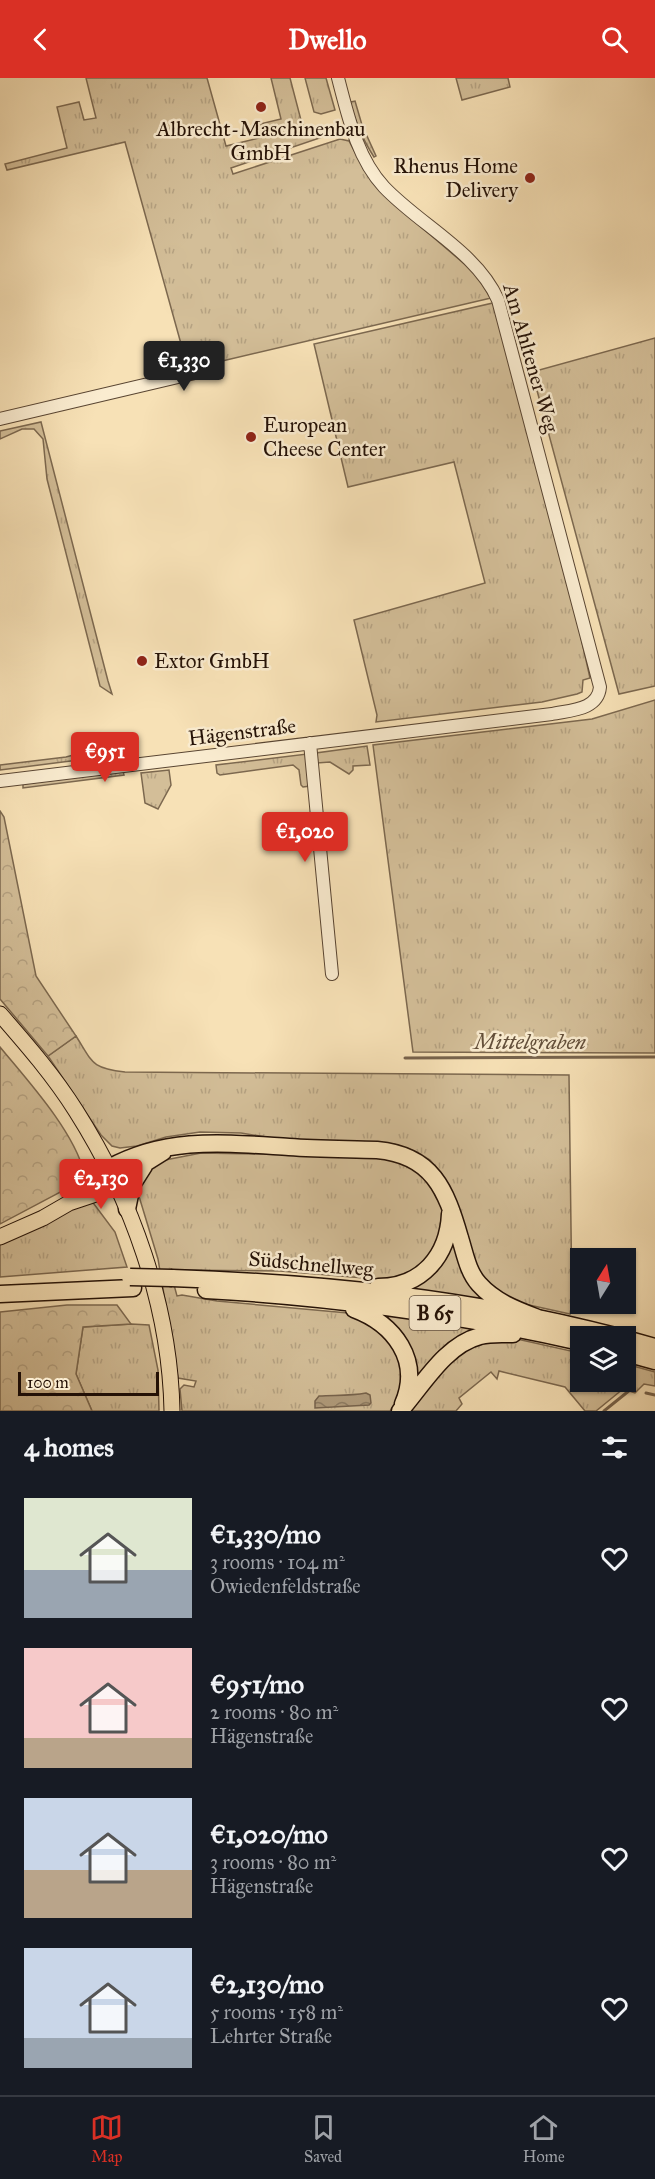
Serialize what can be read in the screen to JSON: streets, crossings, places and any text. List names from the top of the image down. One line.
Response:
{"streets":{"highway":["Südschnellweg","B 65"],"street":["Am Ahltener Weg","Hägenstraße"]},"crossings":[["Am Ahltener Weg","Hägenstraße"]],"water":["Mittelgraben"],"places":["Albrecht-Maschinenbau GmbH","Rhenus Home Delivery","European Cheese Center","Extor GmbH"],"scale_bar":"100 m","north":"top","page":{"header":"Dwello","price":["€1,330","€951","€1,020","€2,130"],"scale":"100 m","heading":"4 homes","list":[{"name":"€1,330/mo","note":"3 rooms · 104 m² · Owiedenfeldstraße"},{"name":"€951/mo","note":"2 rooms · 80 m² · Hägenstraße"},{"name":"€1,020/mo","note":"3 rooms · 80 m² · Hägenstraße"},{"name":"€2,130/mo","note":"5 rooms · 158 m² · Lehrter Straße"}],"tabs":["Map","Saved","Home"]}}
